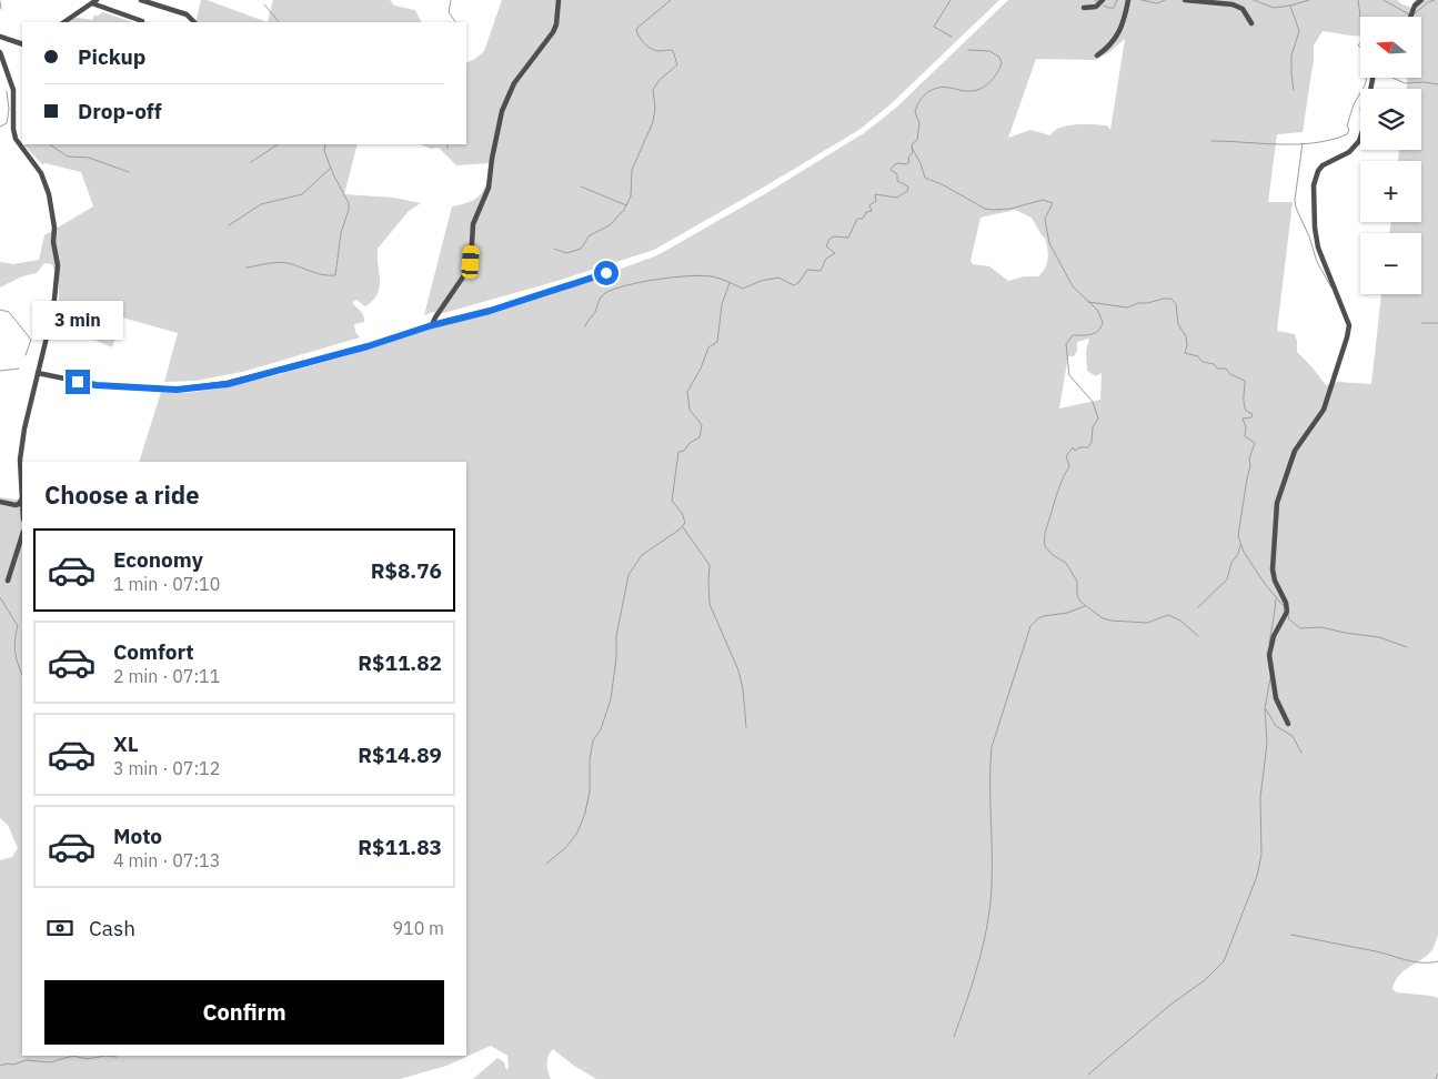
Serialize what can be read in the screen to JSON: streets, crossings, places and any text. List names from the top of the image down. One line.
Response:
{"north":"left","page":{"map_buttons":["+","−"],"banner":["Pickup","Drop-off"],"bubble":"3 min","heading":"Choose a ride","list":[{"name":"Economy","note":"1 min · 07:10","value":"R$8.76"},{"name":"Comfort","note":"2 min · 07:11","value":"R$11.82"},{"name":"XL","note":"3 min · 07:12","value":"R$14.89"},{"name":"Moto","note":"4 min · 07:13","value":"R$11.83"}],"pay":["Cash","910 m"],"buttons":"Confirm"}}
